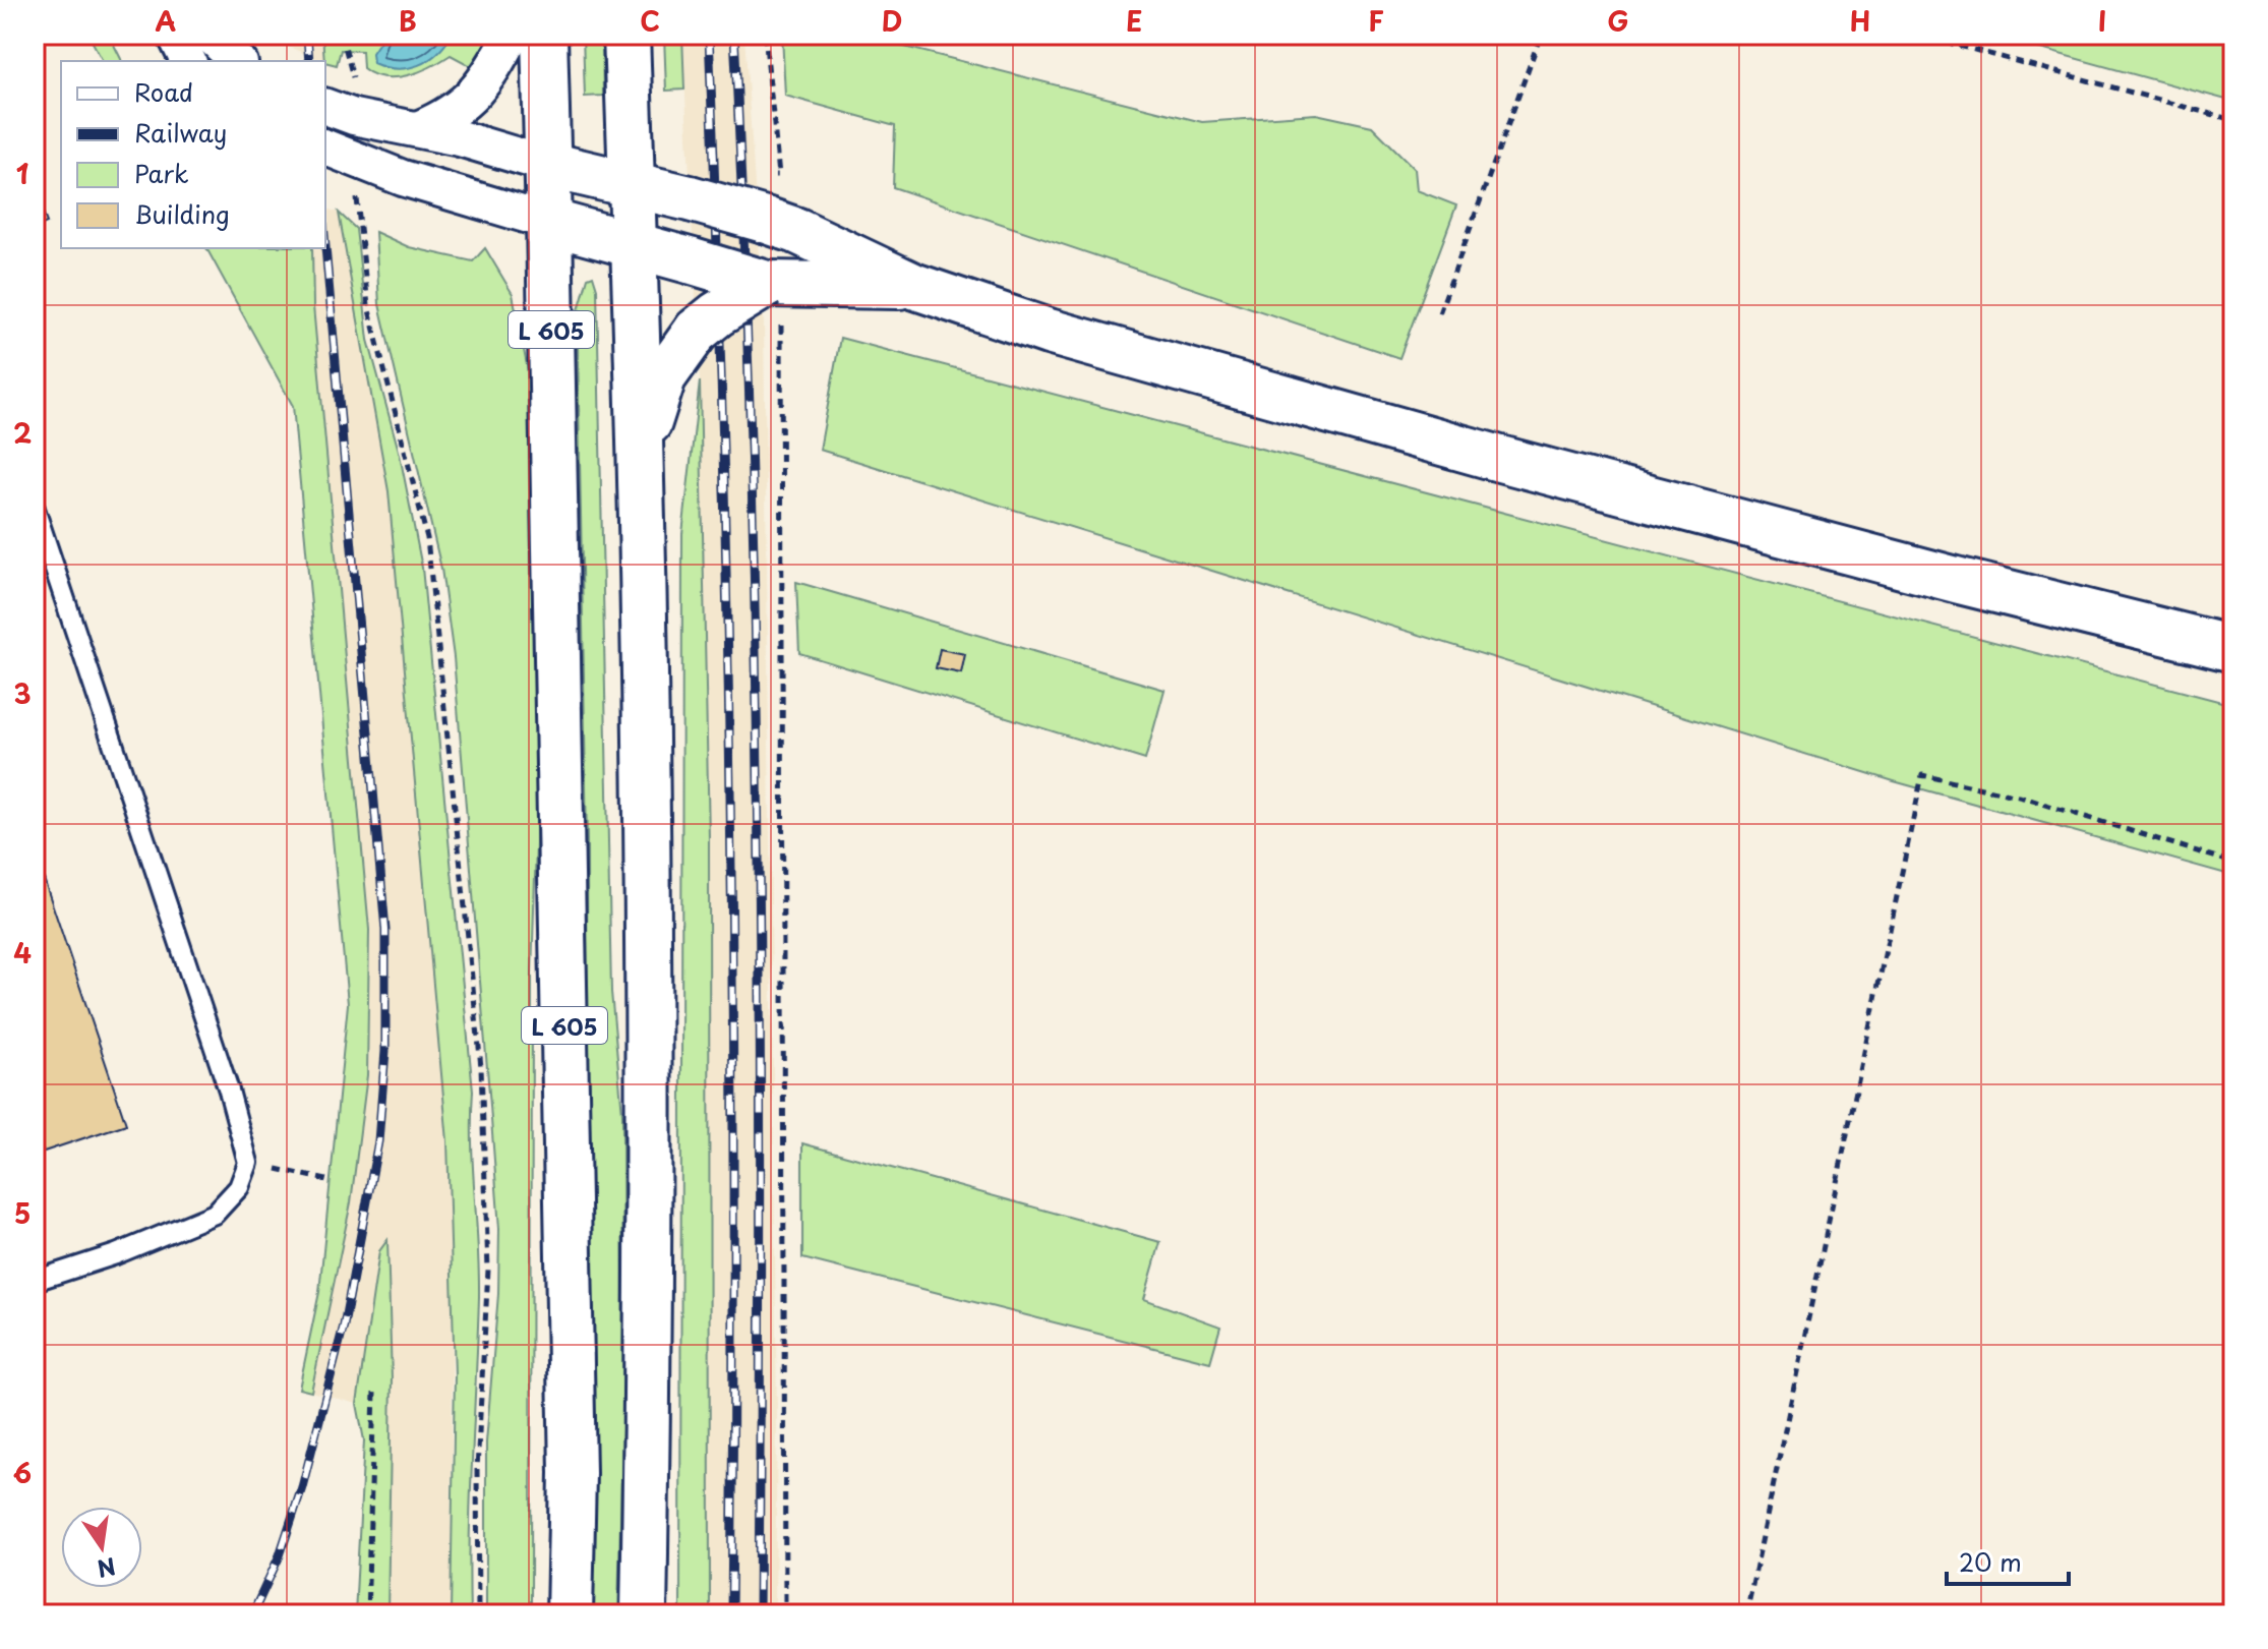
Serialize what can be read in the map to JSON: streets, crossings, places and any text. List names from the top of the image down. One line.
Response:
{"streets":{"main road":["L 605"]},"legend":["Road","Railway","Park","Building"],"scale_bar":"20 m","north":"bottom","grid":{"columns":["A","B","C","D","E","F","G","H","I"],"rows":["1","2","3","4","5","6"]}}
